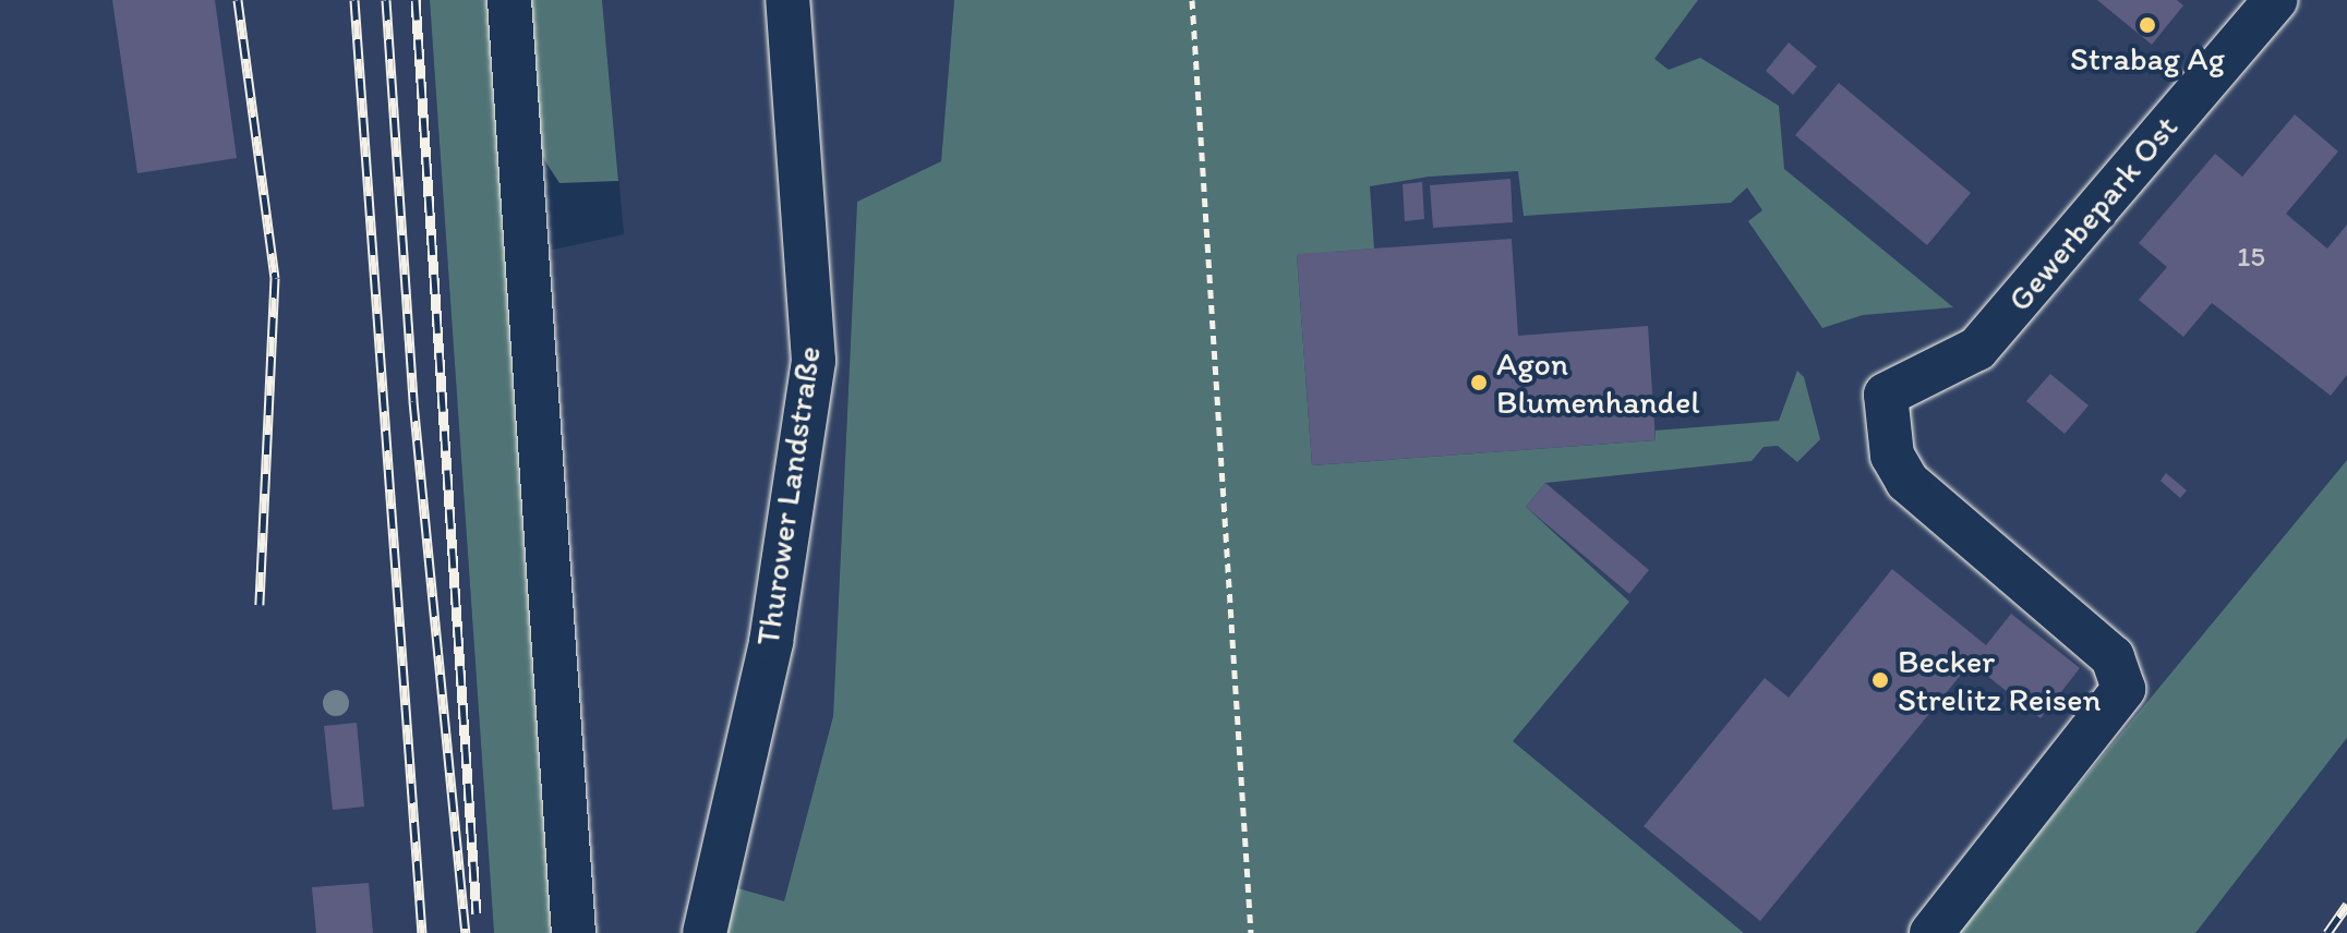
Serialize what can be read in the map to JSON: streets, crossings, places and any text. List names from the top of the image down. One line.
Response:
{"streets":{"street":["Gewerbepark Ost","Thurower Landstraße"]},"places":["Strabag Ag","Agon Blumenhandel","Becker Strelitz Reisen"],"house_numbers":["15"]}
